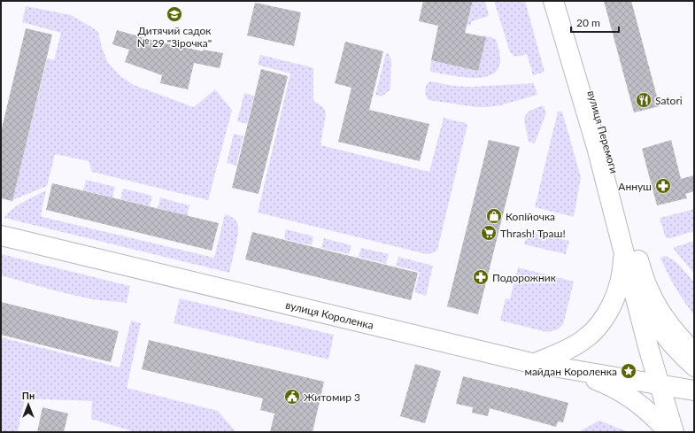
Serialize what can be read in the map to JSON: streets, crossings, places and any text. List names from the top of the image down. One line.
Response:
{"streets":{"main road":["вулиця Перемоги","вулиця Короленка"]},"places":{"school or university":["Дитячий садок № 29 \"Зірочка\""],"restaurant":["Satori"],"pharmacy":["Аннуш","Подорожник"],"shop":["Копійочка"],"supermarket":["Thrash! Траш!"],"place":["майдан Короленка"],"public building":["Житомир 3"]},"scale_bar":"20 m","north":"top"}
